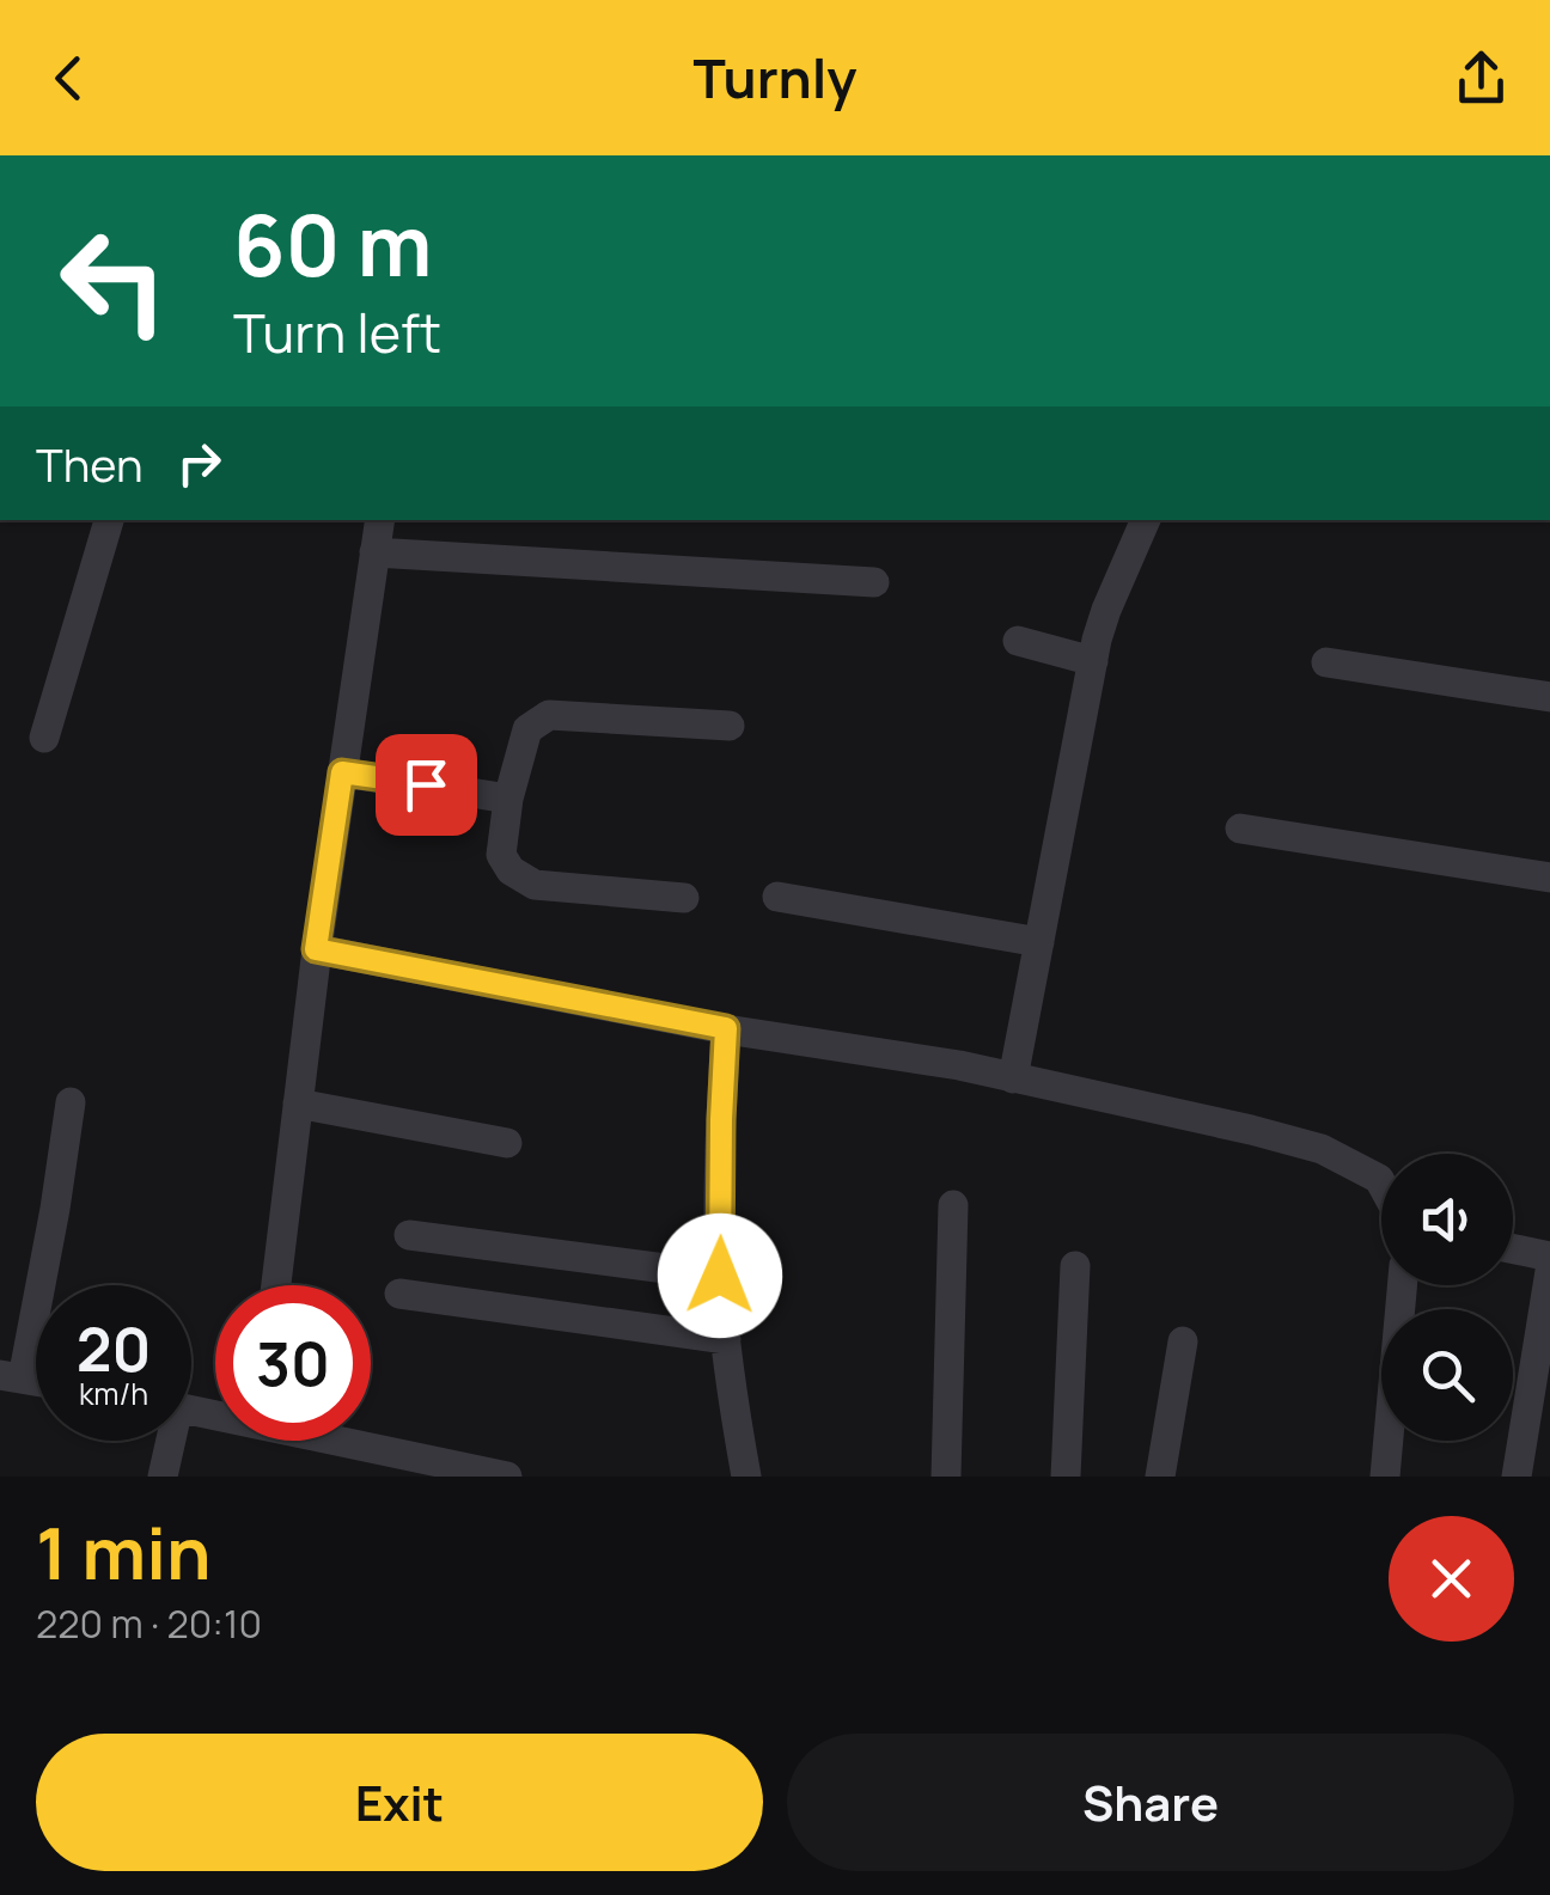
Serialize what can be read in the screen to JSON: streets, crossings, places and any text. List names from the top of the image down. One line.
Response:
{"page":{"header":"Turnly","turn":["60 m","Turn left"],"then":"Then","speed":"20 km/h","limit":"30","heading":["1 min","220 m · 20:10"],"buttons":["Exit","Share"]}}
